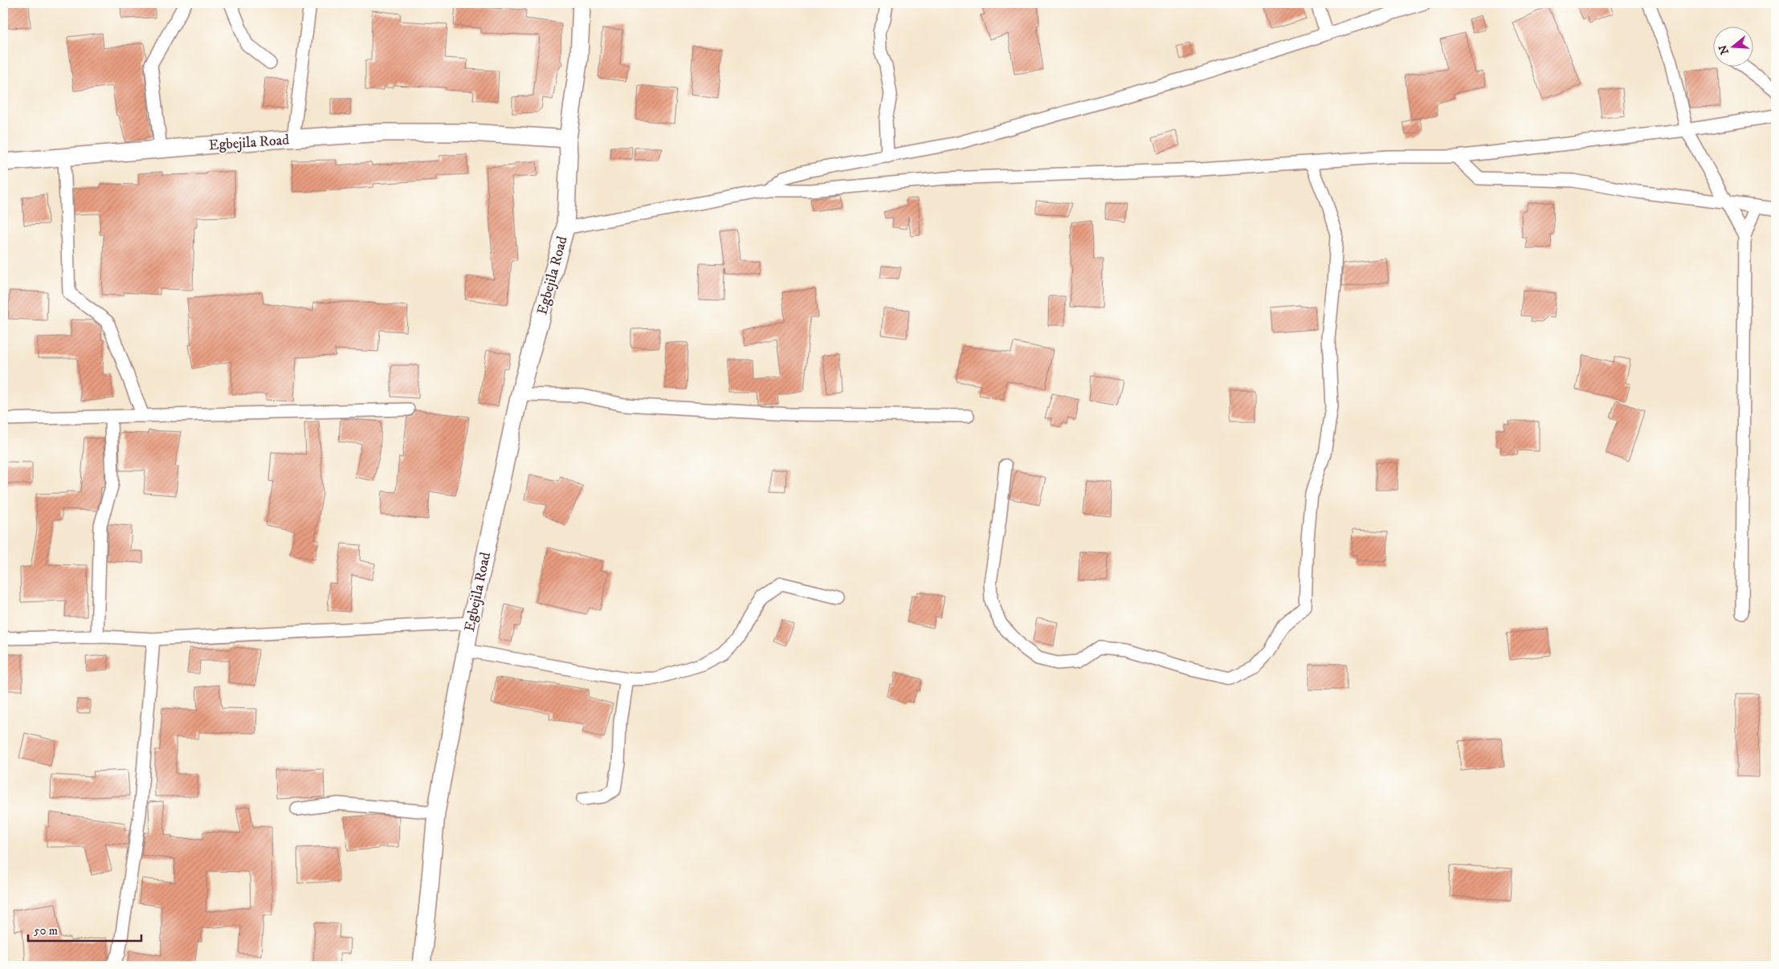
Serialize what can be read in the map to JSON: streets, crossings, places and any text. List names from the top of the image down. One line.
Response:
{"streets":{"street":["Egbejila Road"]},"scale_bar":"50 m","north":"left"}
